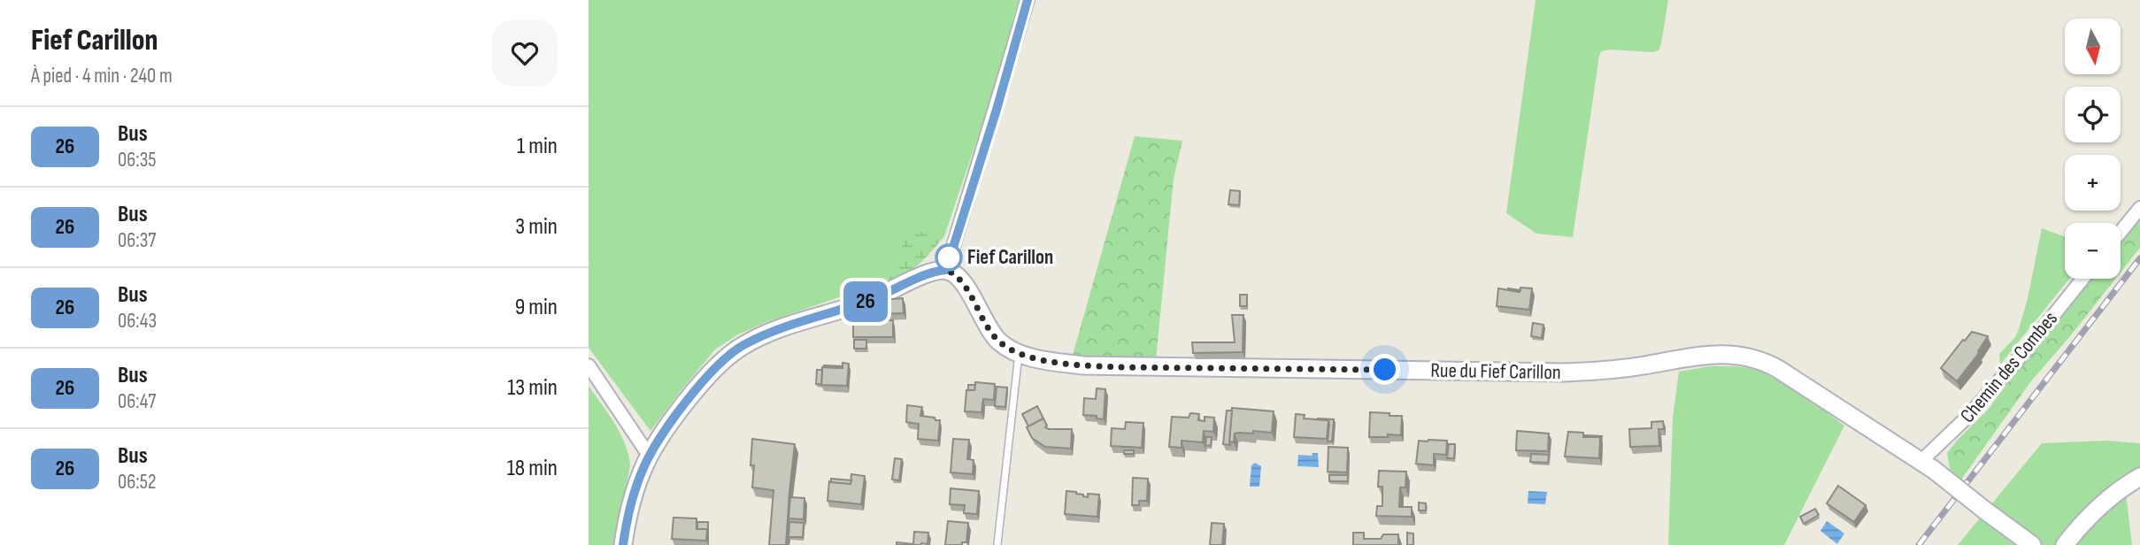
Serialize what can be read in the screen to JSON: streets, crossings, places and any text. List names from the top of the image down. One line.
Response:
{"streets":{"street":["Chemin des Combes","Rue du Fief Carillon"]},"crossings":[["Chemin des Combes","Rue du Fief Carillon"]],"places":["Fief Carillon"],"lines":["bus line 26"],"north":"bottom","page":{"heading":["Fief Carillon","À pied · 4 min · 240 m"],"on_map":"26","map_buttons":["+","−"],"list":[{"mark":"26","name":"Bus","note":"06:35","value":"1 min"},{"mark":"26","name":"Bus","note":"06:37","value":"3 min"},{"mark":"26","name":"Bus","note":"06:43","value":"9 min"},{"mark":"26","name":"Bus","note":"06:47","value":"13 min"},{"mark":"26","name":"Bus","note":"06:52","value":"18 min"}]}}
